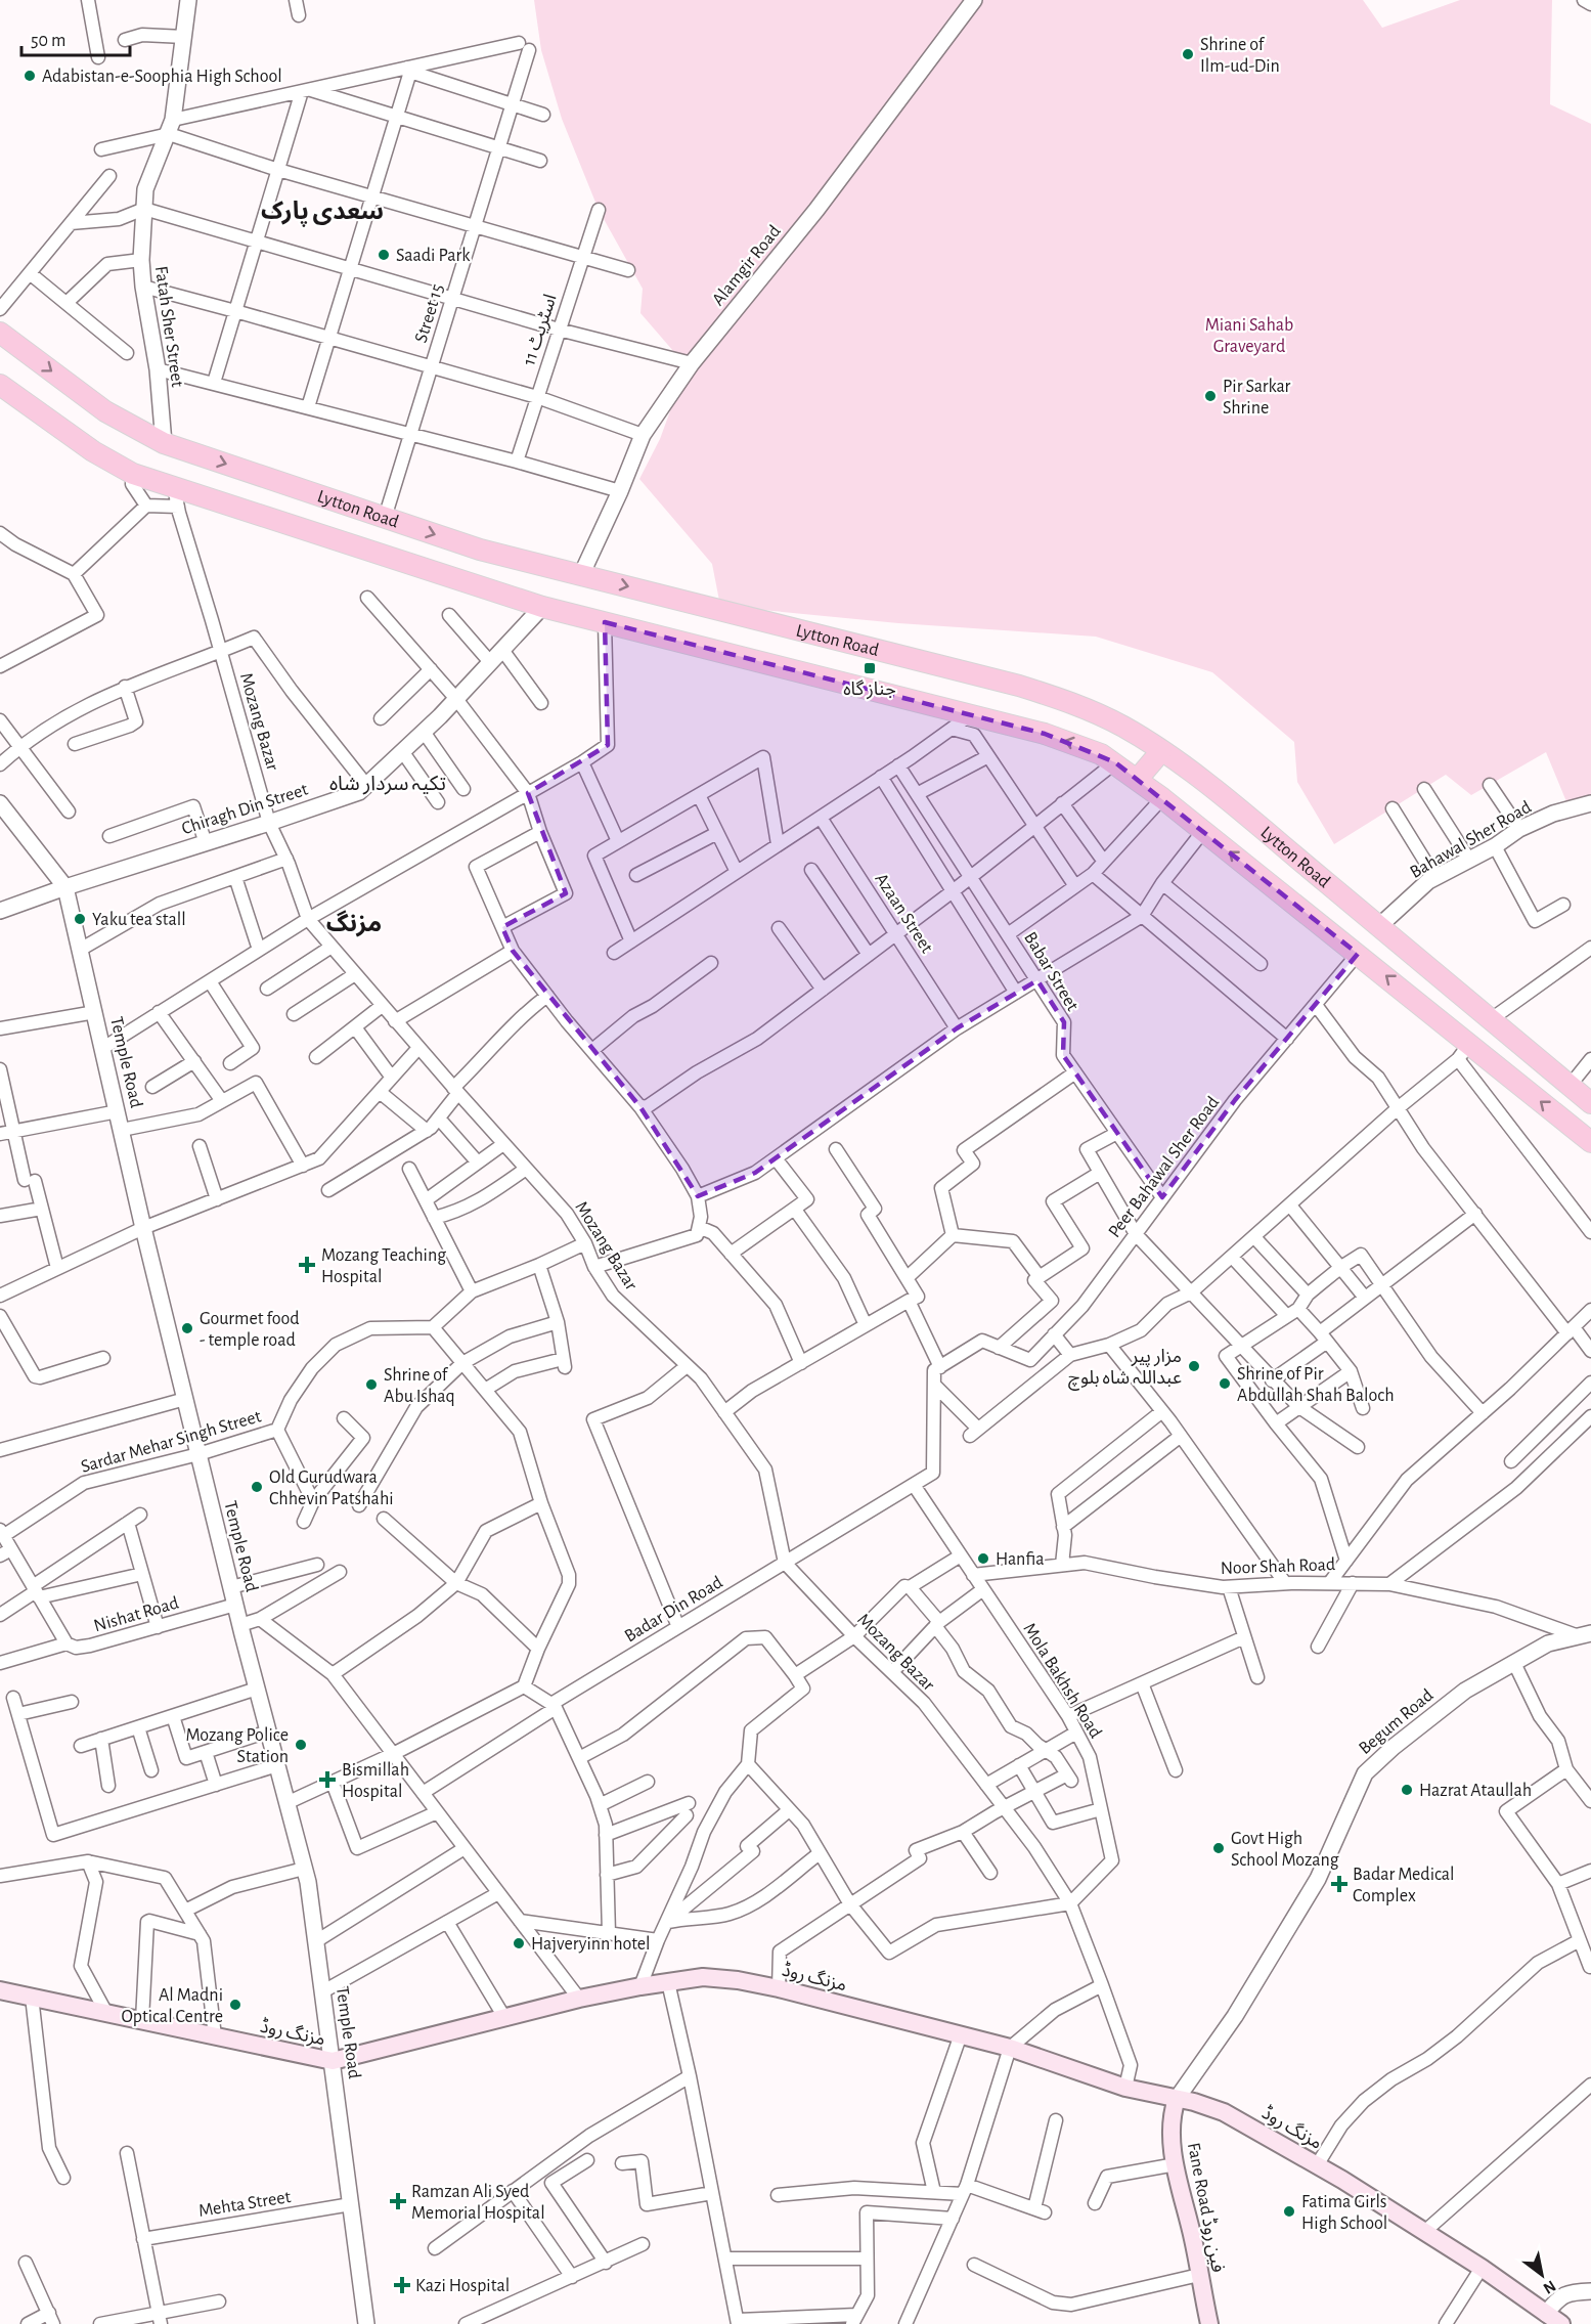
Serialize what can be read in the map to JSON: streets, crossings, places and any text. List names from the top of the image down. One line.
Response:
{"streets":{"main road":["Lytton Road","مزنگ روڈ","Fane Road فین روڈ"],"street":["Alamgir Road","Street 15","Fatah Sher Street","اسٹریٹ 11","Mozang Bazar","Chiragh Din Street","Bahawal Sher Road","Azaan Street","Babar Street","Temple Road","Peer Bahawal Sher Road","Sardar Mehar Singh Street","Noor Shah Road","Badar Din Road","Nishat Road","Mola Bakhsh Road","Begum Road","Mehta Street"]},"crossings":[["Alamgir Road","Lytton Road"],["Street 15","Lytton Road"],["Fatah Sher Street","Lytton Road"],["Lytton Road","Mozang Bazar"],["Lytton Road","Chiragh Din Street"],["Lytton Road","Bahawal Sher Road"],["Lytton Road","Peer Bahawal Sher Road"],["Mozang Bazar","Chiragh Din Street"],["Mozang Bazar","Badar Din Road"],["Mozang Bazar","Mola Bakhsh Road"],["Mozang Bazar","مزنگ روڈ"],["Chiragh Din Street","Temple Road"],["Babar Street","Peer Bahawal Sher Road"],["Temple Road","Sardar Mehar Singh Street"],["Temple Road","Nishat Road"],["Temple Road","مزنگ روڈ"],["Temple Road","Mehta Street"],["Peer Bahawal Sher Road","Badar Din Road"],["Noor Shah Road","Mola Bakhsh Road"],["Noor Shah Road","Begum Road"],["Badar Din Road","Mola Bakhsh Road"],["Begum Road","مزنگ روڈ"],["Begum Road","Fane Road فین روڈ"],["مزنگ روڈ","Fane Road فین روڈ"]],"districts":["سعدی پارک","تکیہ سردار شاہ","مزنگ"],"parks":["Miani Sahab Graveyard"],"places":{"other":["Shrine of Ilm-ud-Din","Adabistan-e-Soophia High School","Saadi Park","Pir Sarkar Shrine","Yaku tea stall","Gourmet food - temple road","مزار پیر عبداللہ شاہ بلوچ","Shrine of Pir Abdullah Shah Baloch","Shrine of Abu Ishaq","Old Gurudwara Chhevin Patshahi","Hanfia","Mozang Police Station","Hazrat Ataullah","Govt High School Mozang","Hajveryinn hotel","Al Madni Optical Centre","Fatima Girls High School"],"transit":["جناز گاہ"],"health":["Mozang Teaching Hospital","Bismillah Hospital","Badar Medical Complex","Ramzan Ali Syed Memorial Hospital","Kazi Hospital"]},"scale_bar":"50 m","north":"bottom right"}
